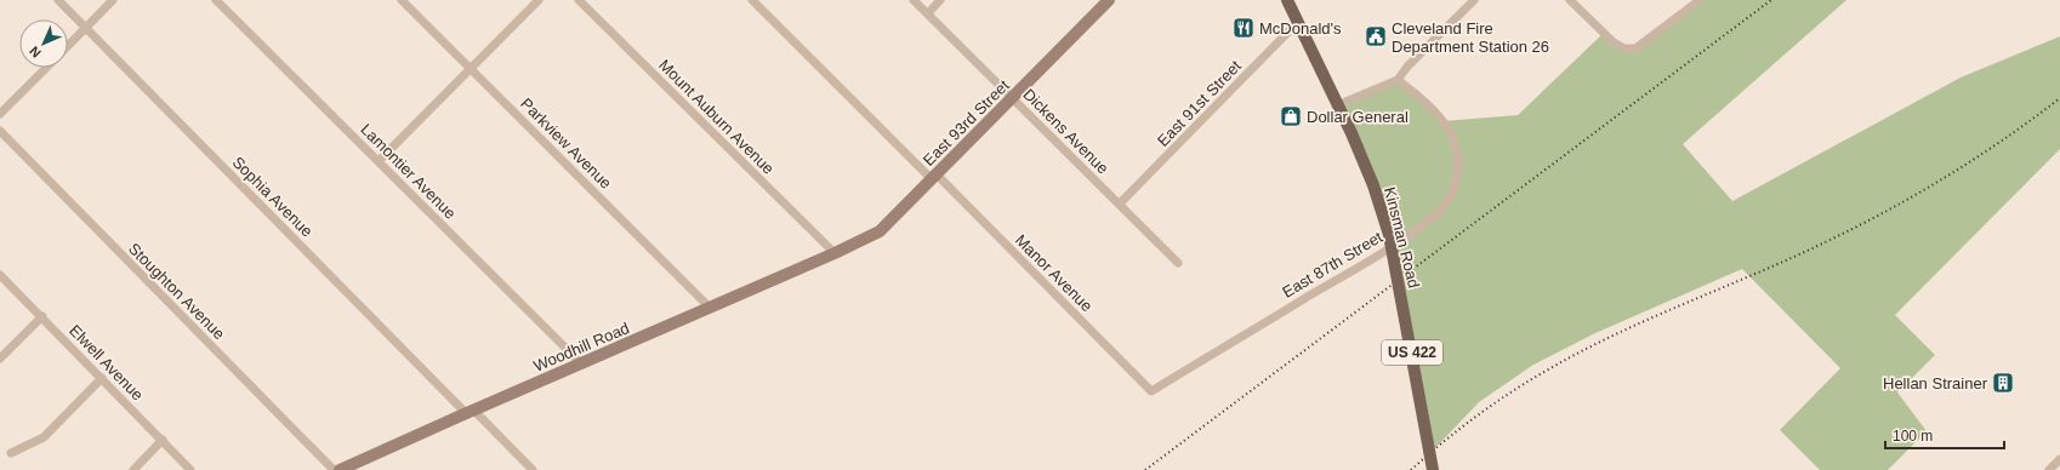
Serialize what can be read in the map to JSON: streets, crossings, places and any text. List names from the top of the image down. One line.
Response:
{"streets":{"main road":["East 93rd Street","Kinsman Road","Woodhill Road","US 422"],"street":["East 91st Street","Mount Auburn Avenue","Dickens Avenue","Parkview Avenue","Lamontier Avenue","Sophia Avenue","East 87th Street","Manor Avenue","Stoughton Avenue","Elwell Avenue"]},"crossings":[["East 91st Street","Dickens Avenue"],["East 91st Street","Kinsman Road"],["Mount Auburn Avenue","East 93rd Street"],["Mount Auburn Avenue","Woodhill Road"],["East 93rd Street","Dickens Avenue"],["East 93rd Street","Manor Avenue"],["East 93rd Street","Woodhill Road"],["Parkview Avenue","Woodhill Road"],["Lamontier Avenue","Woodhill Road"],["Sophia Avenue","Woodhill Road"],["East 87th Street","Manor Avenue"]],"places":{"restaurant":["McDonald's"],"public building":["Cleveland Fire Department Station 26"],"shop":["Dollar General"],"building":["Hellan Strainer"]},"scale_bar":"100 m","north":"bottom left"}
